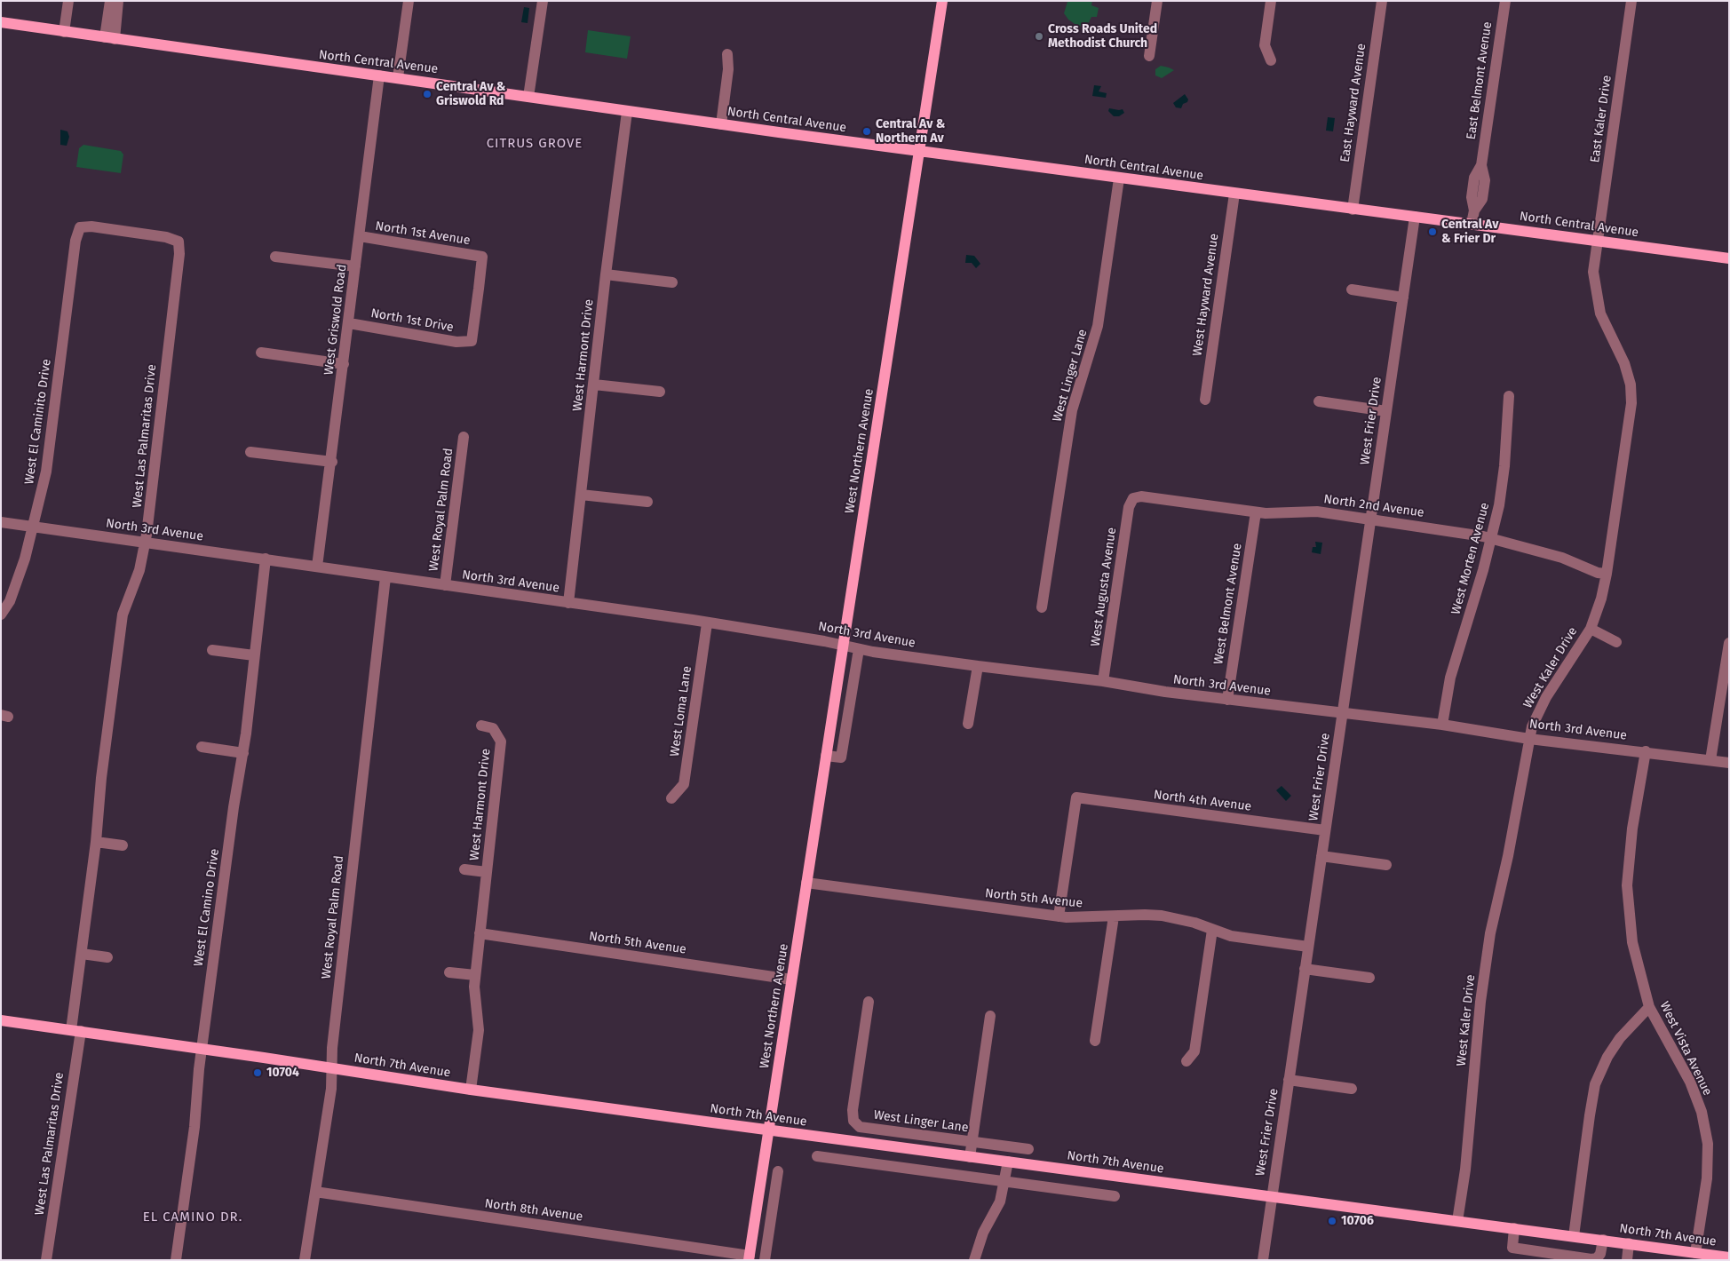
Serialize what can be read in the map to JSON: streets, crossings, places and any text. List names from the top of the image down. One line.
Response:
{"streets":{"main road":["North Central Avenue","West Northern Avenue","North 7th Avenue"],"street":["East Belmont Avenue","East Hayward Avenue","East Kaler Drive","North 1st Avenue","West Hayward Avenue","West Griswold Road","North 1st Drive","West Harmont Drive","West Linger Lane","West Frier Drive","West El Caminito Drive","West Las Palmaritas Drive","North 2nd Avenue","West Royal Palm Road","North 3rd Avenue","West Morten Avenue","West Augusta Avenue","West Belmont Avenue","West Kaler Drive","West Loma Lane","North 4th Avenue","North 5th Avenue","West El Camino Drive","West Vista Avenue","North 8th Avenue"]},"crossings":[["North Central Avenue","East Belmont Avenue"],["North Central Avenue","East Hayward Avenue"],["North Central Avenue","East Kaler Drive"],["North Central Avenue","West Hayward Avenue"],["North Central Avenue","West Griswold Road"],["North Central Avenue","West Harmont Drive"],["North Central Avenue","West Linger Lane"],["North Central Avenue","West Frier Drive"],["North Central Avenue","West Northern Avenue"],["North Central Avenue","West Kaler Drive"],["East Kaler Drive","West Kaler Drive"],["North 1st Avenue","West Griswold Road"],["North 1st Avenue","North 1st Drive"],["West Griswold Road","North 1st Drive"],["West Griswold Road","North 3rd Avenue"],["West Harmont Drive","North 3rd Avenue"],["West Harmont Drive","North 5th Avenue"],["West Harmont Drive","North 7th Avenue"],["West Frier Drive","North 2nd Avenue"],["West Frier Drive","North 3rd Avenue"],["West Frier Drive","North 4th Avenue"],["West Frier Drive","North 5th Avenue"],["West Frier Drive","North 7th Avenue"],["West El Caminito Drive","West Las Palmaritas Drive"],["West El Caminito Drive","North 3rd Avenue"],["West Las Palmaritas Drive","North 3rd Avenue"],["West Las Palmaritas Drive","North 7th Avenue"],["West Northern Avenue","North 3rd Avenue"],["West Northern Avenue","North 5th Avenue"],["West Northern Avenue","North 7th Avenue"],["West Northern Avenue","North 8th Avenue"],["North 2nd Avenue","West Morten Avenue"],["North 2nd Avenue","West Augusta Avenue"],["North 2nd Avenue","West Belmont Avenue"],["North 2nd Avenue","West Kaler Drive"],["West Royal Palm Road","North 3rd Avenue"],["West Royal Palm Road","North 7th Avenue"],["West Royal Palm Road","North 8th Avenue"],["North 3rd Avenue","West Morten Avenue"],["North 3rd Avenue","West Augusta Avenue"],["North 3rd Avenue","West Belmont Avenue"],["North 3rd Avenue","West Kaler Drive"],["North 3rd Avenue","West Loma Lane"],["North 3rd Avenue","West El Camino Drive"],["North 3rd Avenue","West Vista Avenue"],["West Kaler Drive","North 7th Avenue"],["North 4th Avenue","North 5th Avenue"],["West El Camino Drive","North 7th Avenue"],["West Vista Avenue","North 7th Avenue"]],"districts":["CITRUS GROVE","EL CAMINO DR."],"places":["Cross Roads United Methodist Church","Central Av & Griswold Rd","Central Av & Northern Av","Central Av & Frier Dr","10704","10706"]}
